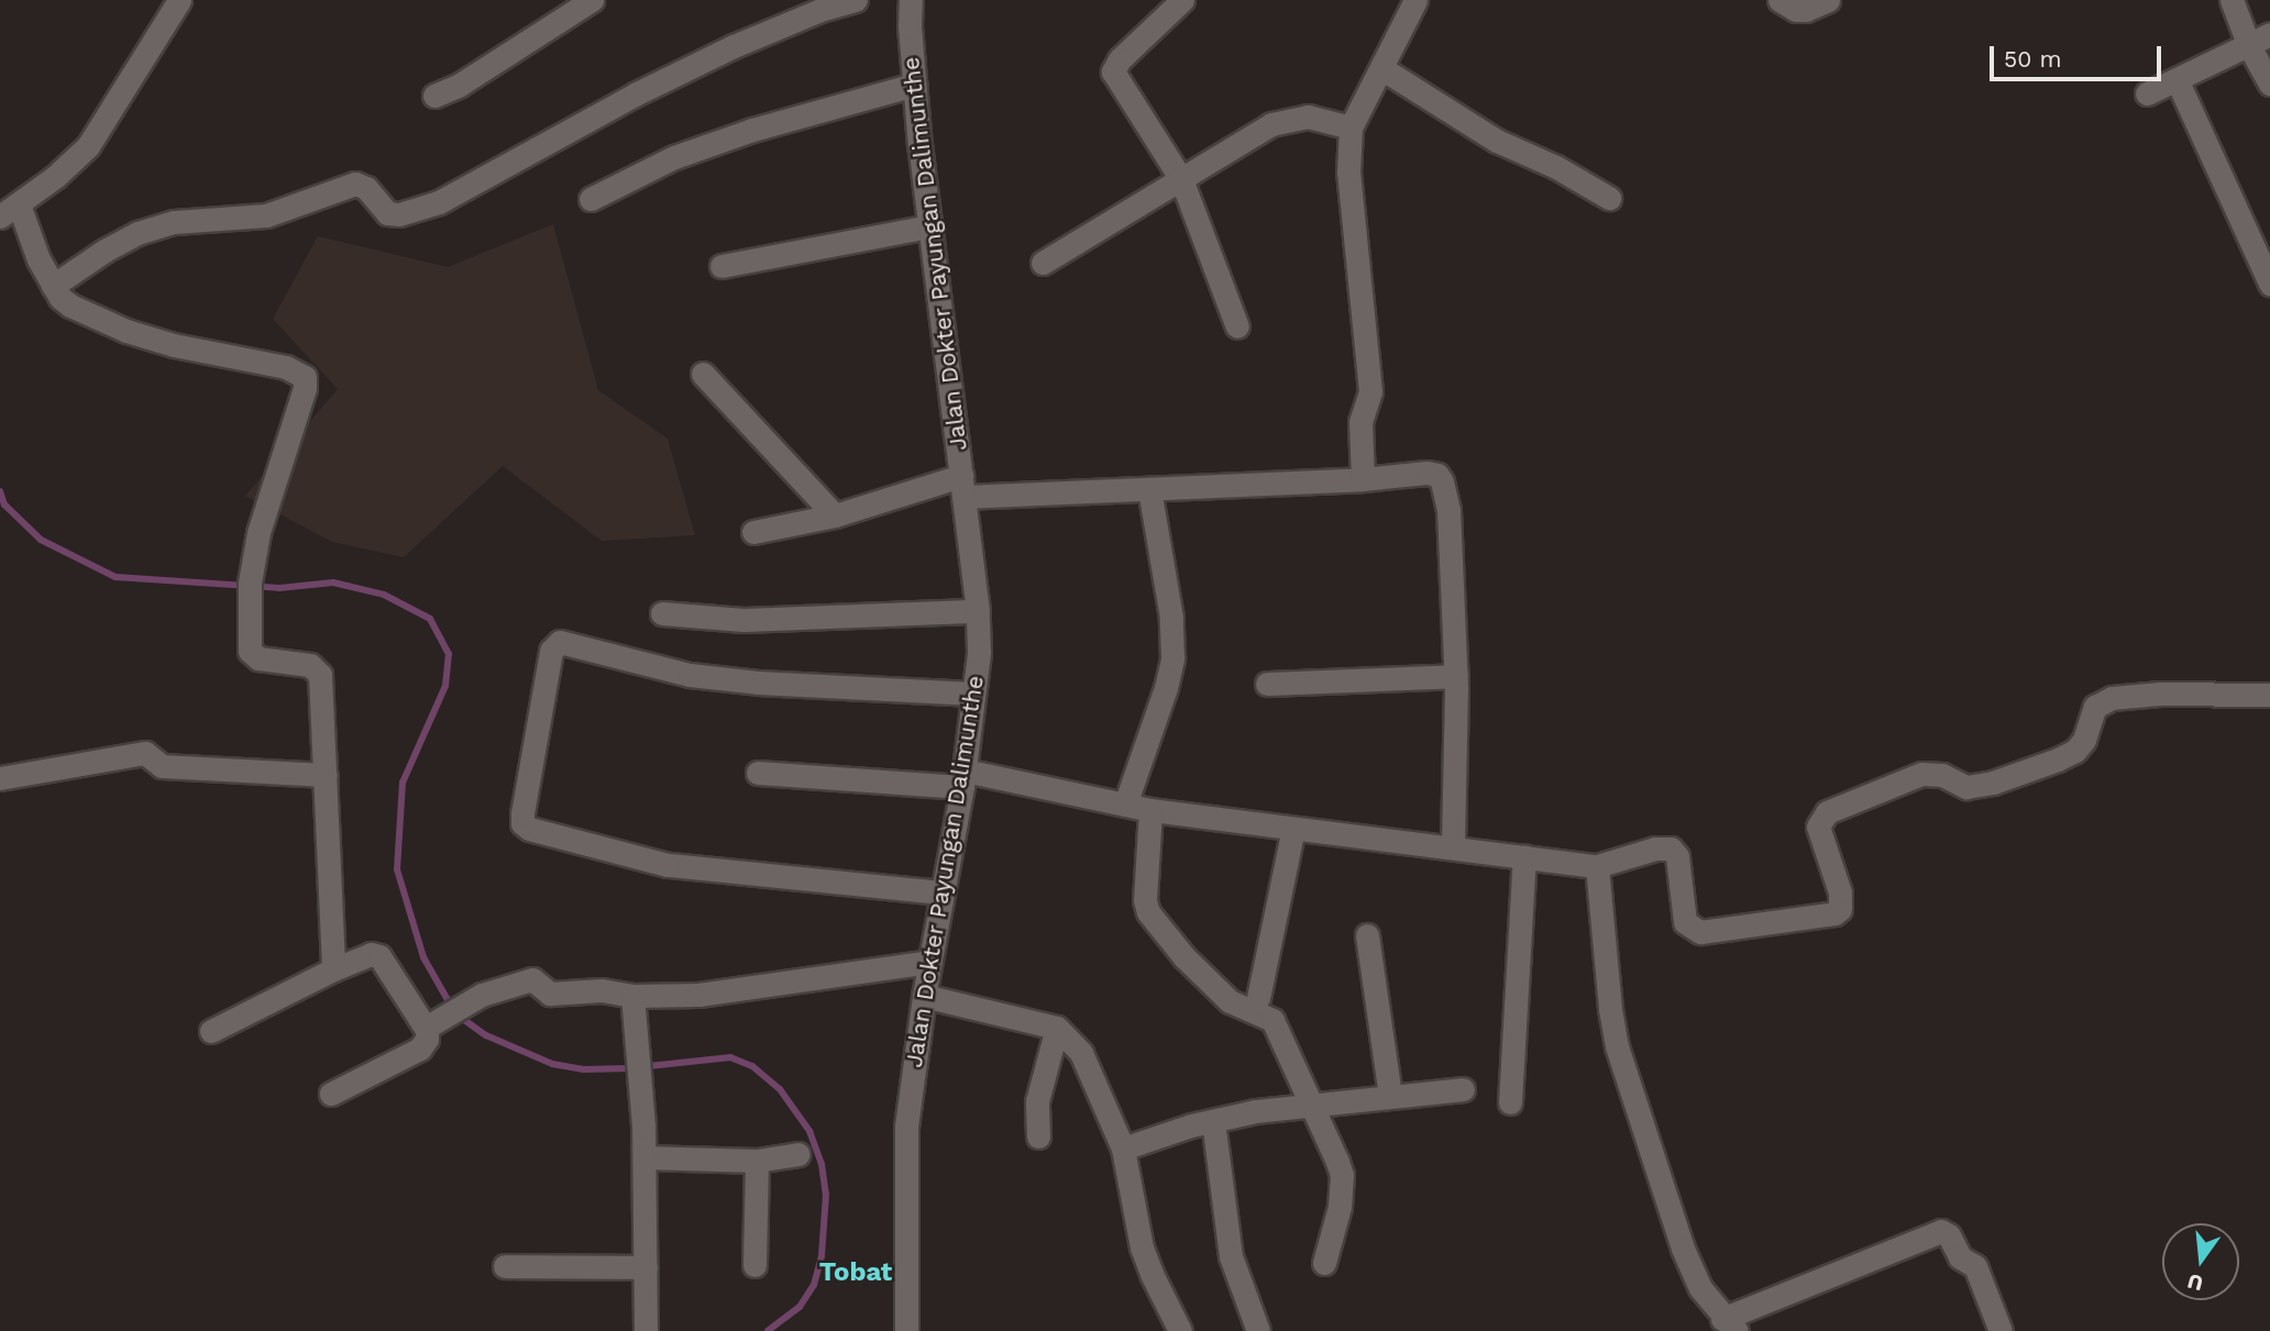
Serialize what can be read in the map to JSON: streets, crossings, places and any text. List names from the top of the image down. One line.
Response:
{"streets":{"street":["Jalan Dokter Payungan Dalimunthe"]},"districts":["Tobat"],"scale_bar":"50 m","north":"bottom"}
